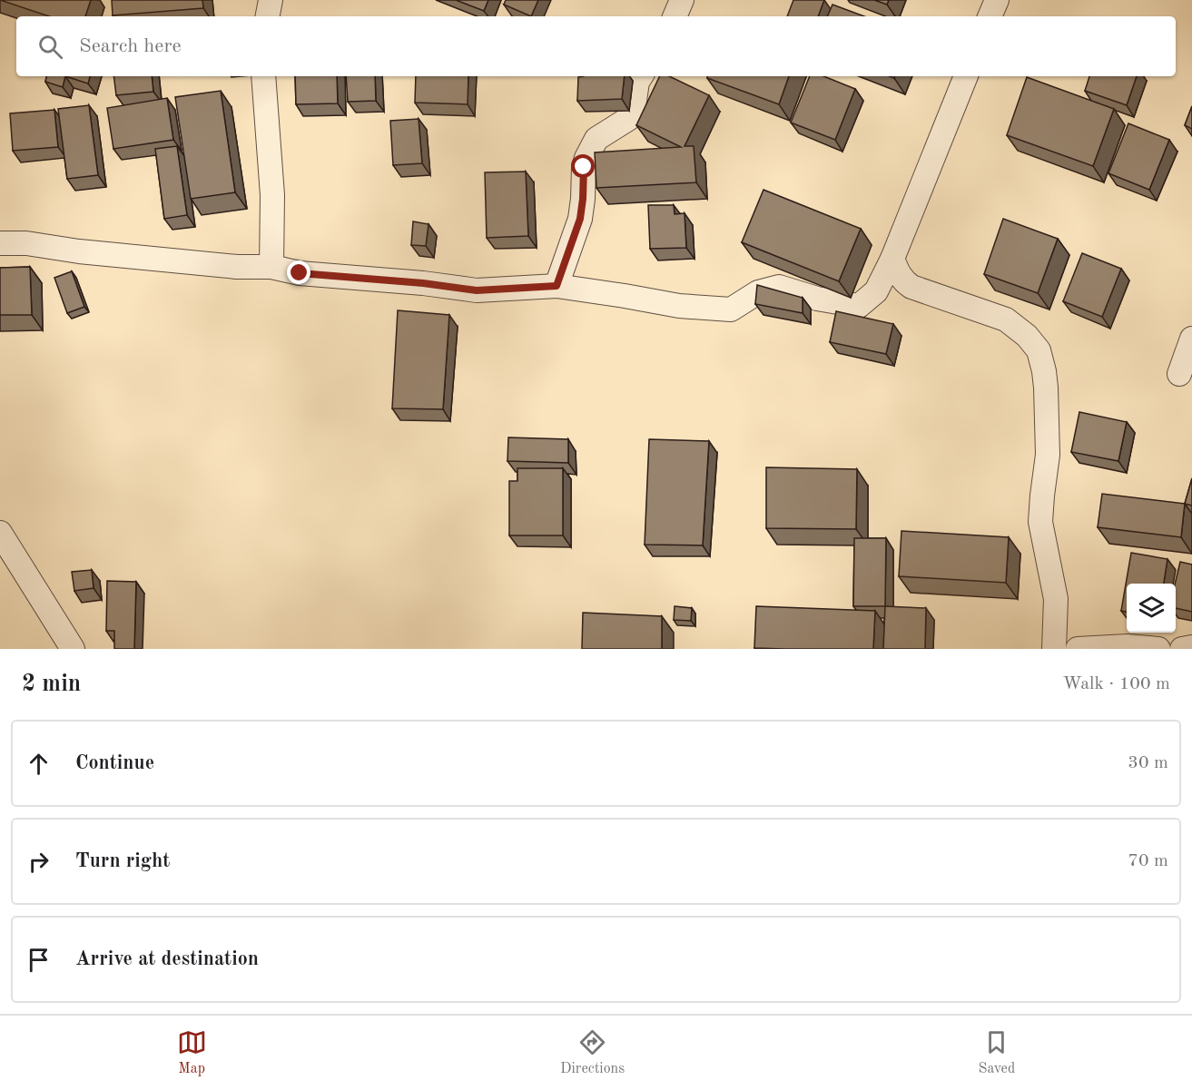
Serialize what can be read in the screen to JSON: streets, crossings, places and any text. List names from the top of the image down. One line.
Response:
{"page":{"search":"Search here","heading":["2 min","Walk · 100 m"],"list":[["Continue","30 m"],["Turn right","70 m"],"Arrive at destination"],"nav":["Map","Directions","Saved"]}}
